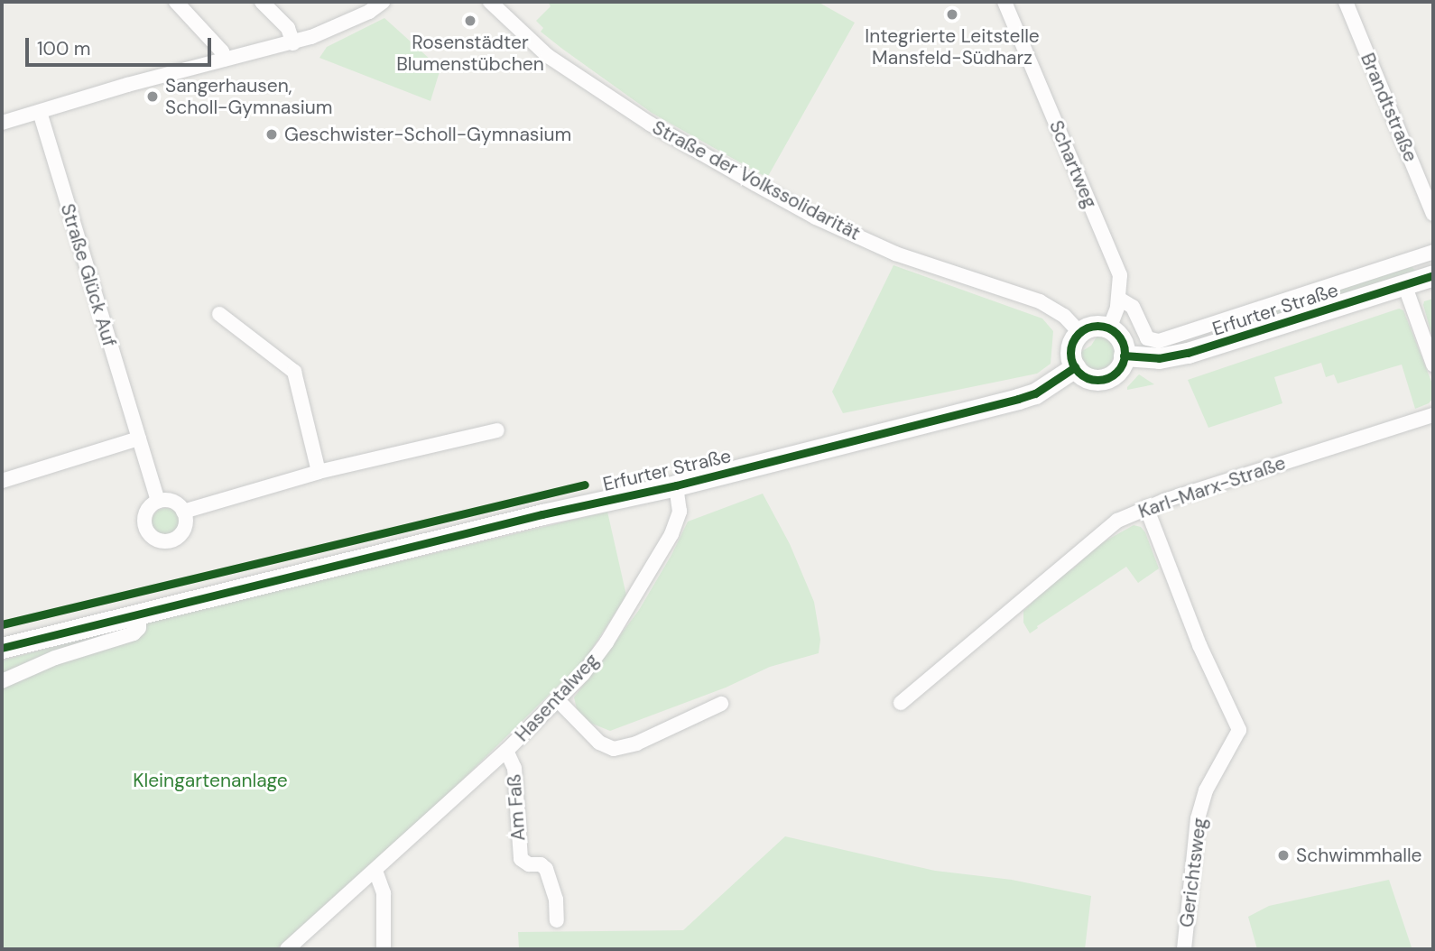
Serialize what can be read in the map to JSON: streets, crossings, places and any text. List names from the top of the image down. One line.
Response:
{"streets":{"main road":["Erfurter Straße"],"street":["Brandtstraße","Schartweg","Straße der Volkssolidarität","Straße Glück Auf","Karl-Marx-Straße","Hasentalweg","Am Faß","Gerichtsweg"]},"crossings":[["Schartweg","Straße der Volkssolidarität"],["Schartweg","Erfurter Straße"],["Straße der Volkssolidarität","Erfurter Straße"],["Erfurter Straße","Hasentalweg"],["Karl-Marx-Straße","Gerichtsweg"],["Hasentalweg","Am Faß"]],"parks":["Kleingartenanlage"],"places":["Integrierte Leitstelle Mansfeld-Südharz","Rosenstädter Blumenstübchen","Sangerhausen, Scholl-Gymnasium","Geschwister-Scholl-Gymnasium","Schwimmhalle"],"scale_bar":"100 m"}
